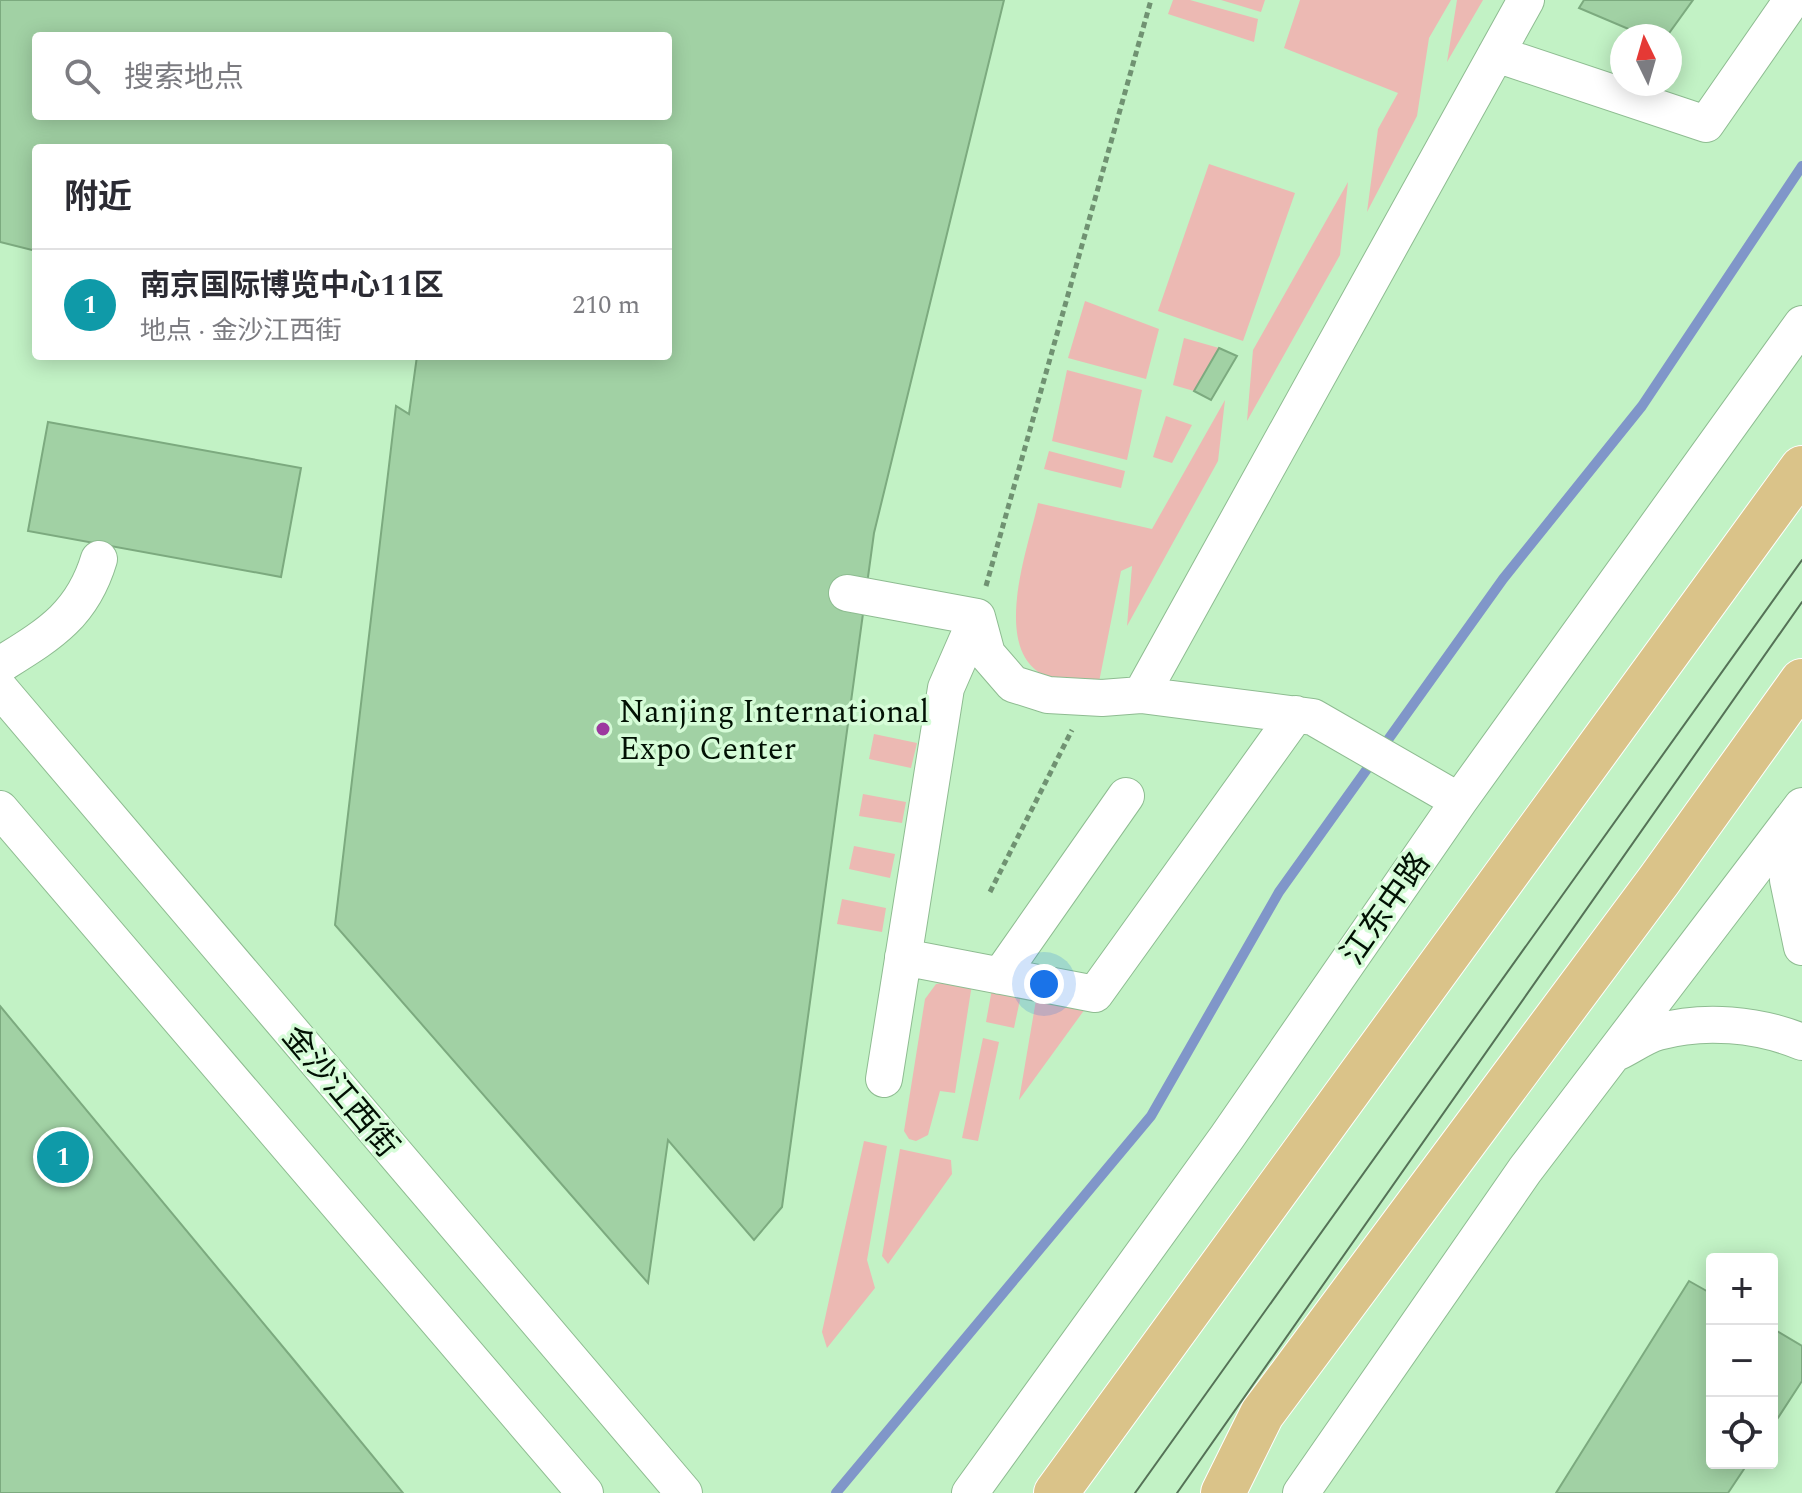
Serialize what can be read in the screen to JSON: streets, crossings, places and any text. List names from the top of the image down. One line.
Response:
{"streets":{"street":["江东中路","金沙江西街"]},"places":["Nanjing International Expo Center"],"north":"top","page":{"search":"搜索地点","heading":"附近","list":[{"mark":"1","name":"南京国际博览中心11区","note":"地点 · 金沙江西街","value":"210 m"}],"pins":"1","map_buttons":["+","−"]}}
